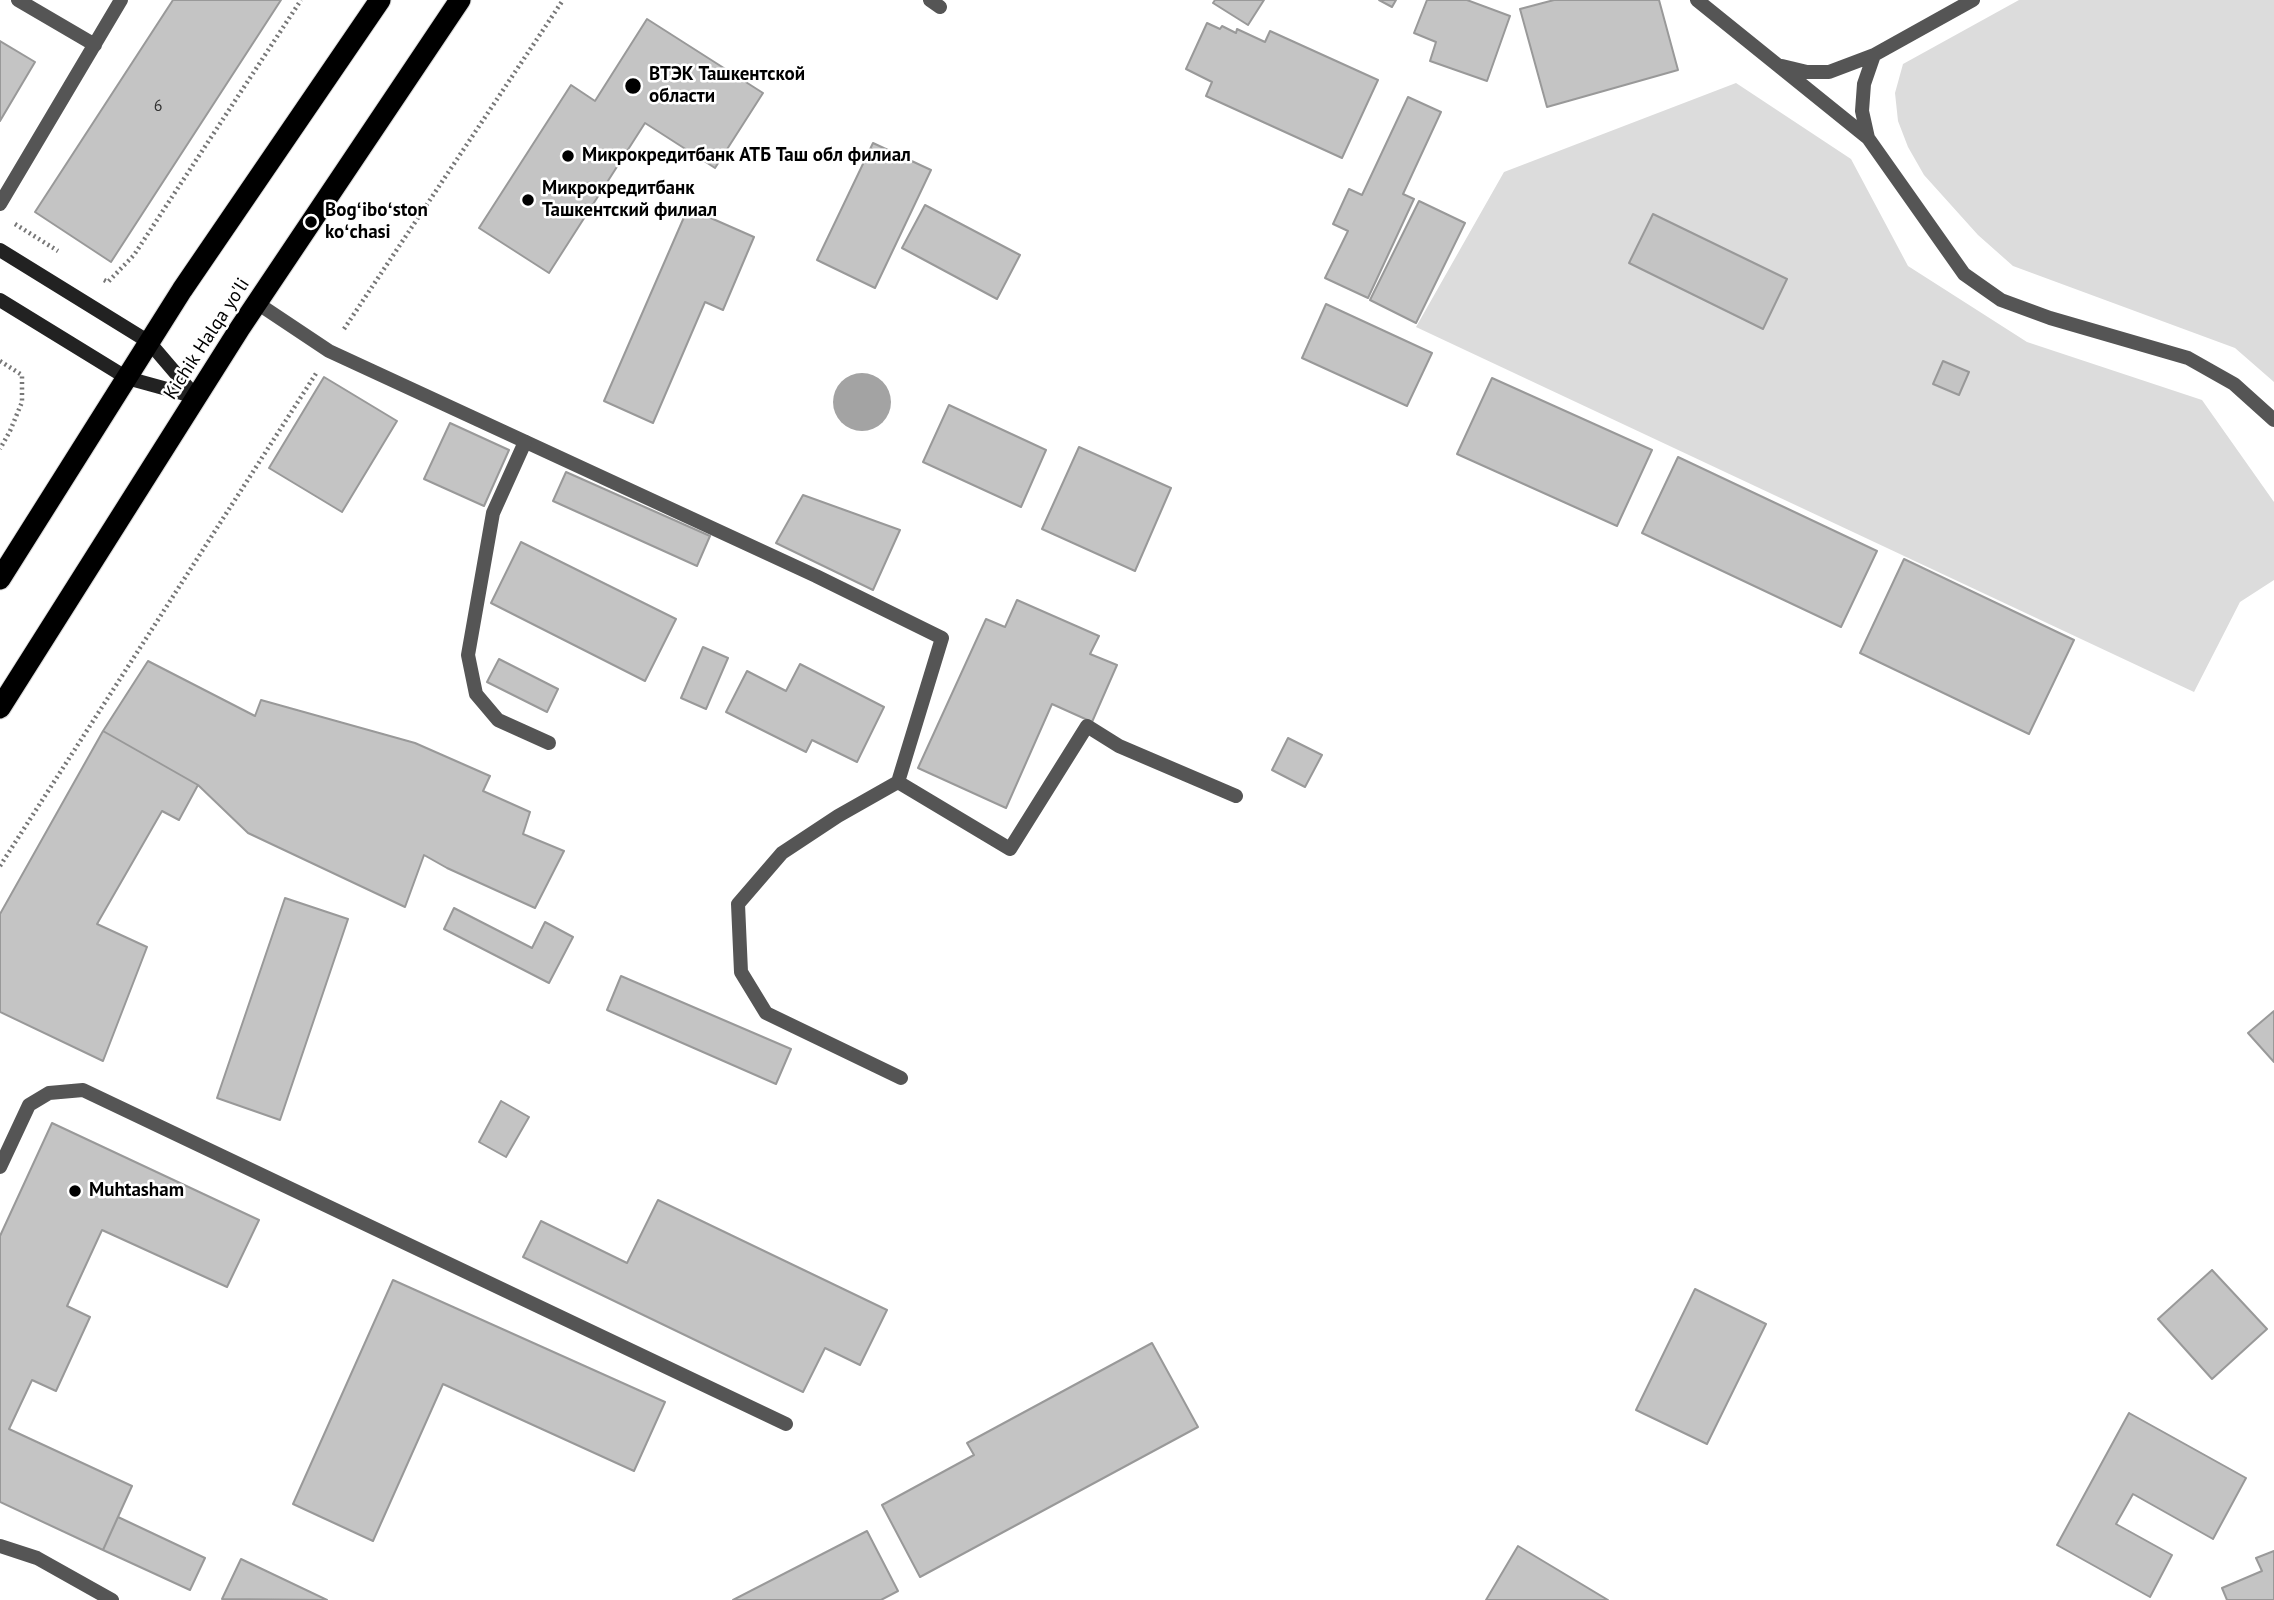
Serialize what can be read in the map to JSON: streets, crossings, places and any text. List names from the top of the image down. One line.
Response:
{"streets":{"highway":["Kichik Halqa yo'li"]},"places":["ВТЭК Ташкентской области","Микрокредитбанк АТБ Таш обл филиал","Микрокредитбанк Ташкентский филиал","Bogʻiboʻston koʻchasi","Muhtasham"],"house_numbers":["6"]}
